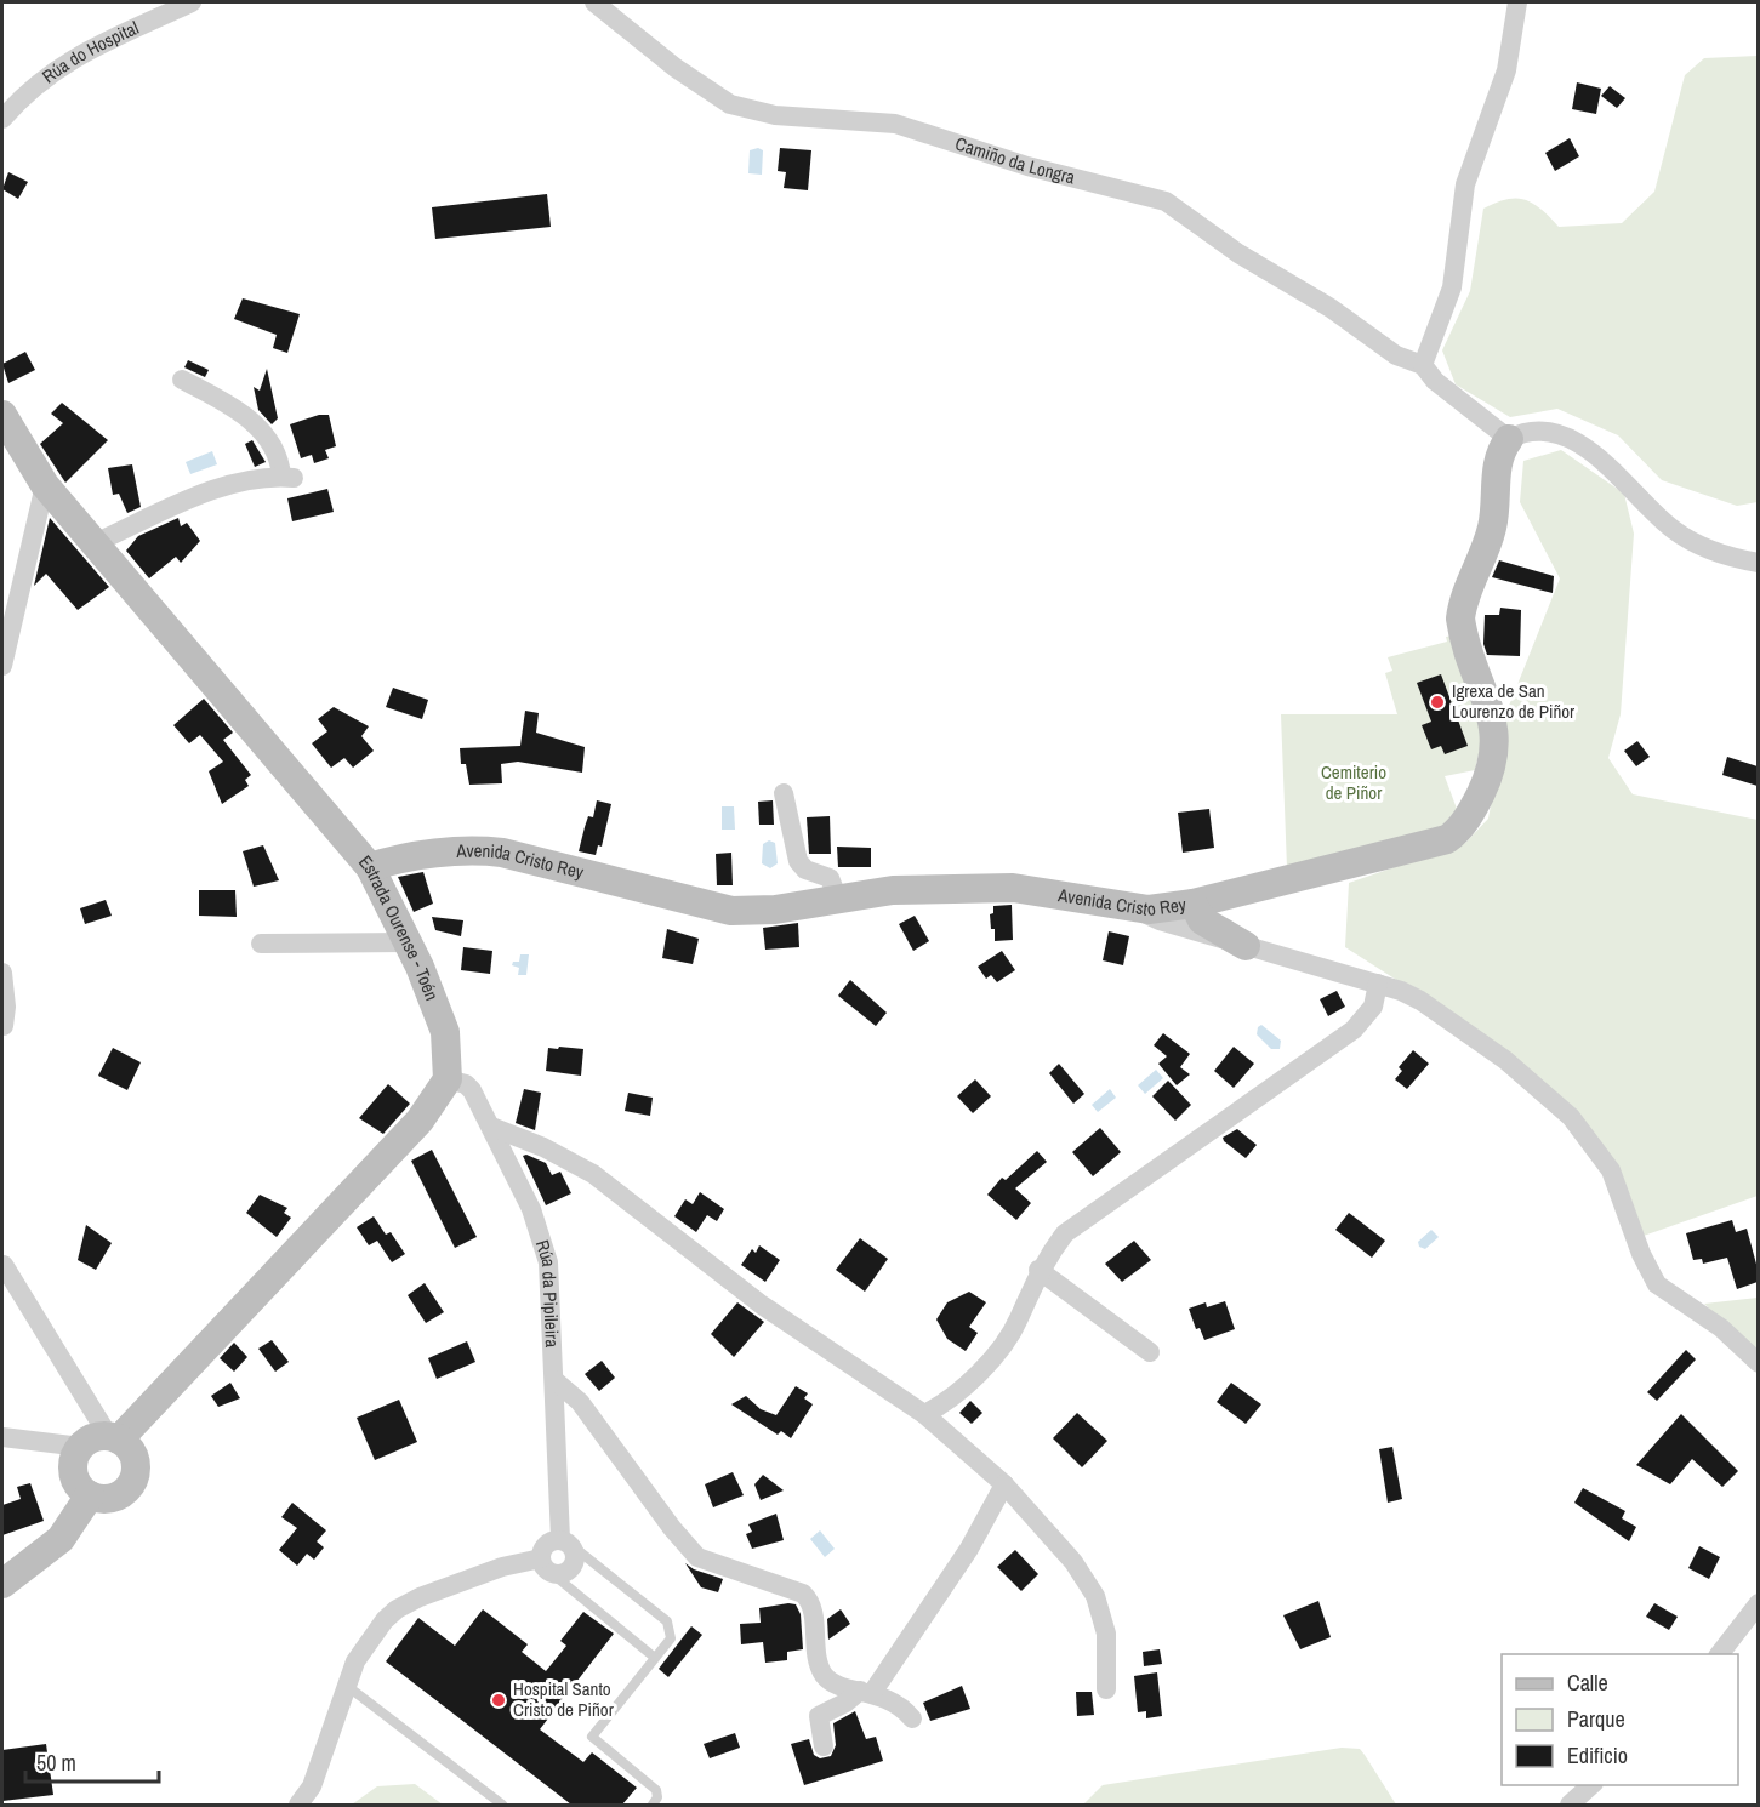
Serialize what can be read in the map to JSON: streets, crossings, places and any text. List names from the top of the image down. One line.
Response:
{"streets":{"street":["Rúa do Hospital","Camiño da Longra","Avenida Cristo Rey","Estrada Ourense - Toén","Rúa da Pipileira"]},"crossings":[["Avenida Cristo Rey","Estrada Ourense - Toén"],["Estrada Ourense - Toén","Rúa da Pipileira"]],"parks":["Cemiterio de Piñor"],"places":["Igrexa de San Lourenzo de Piñor","Hospital Santo Cristo de Piñor"],"legend":["Calle","Parque","Edificio"],"scale_bar":"50 m"}
